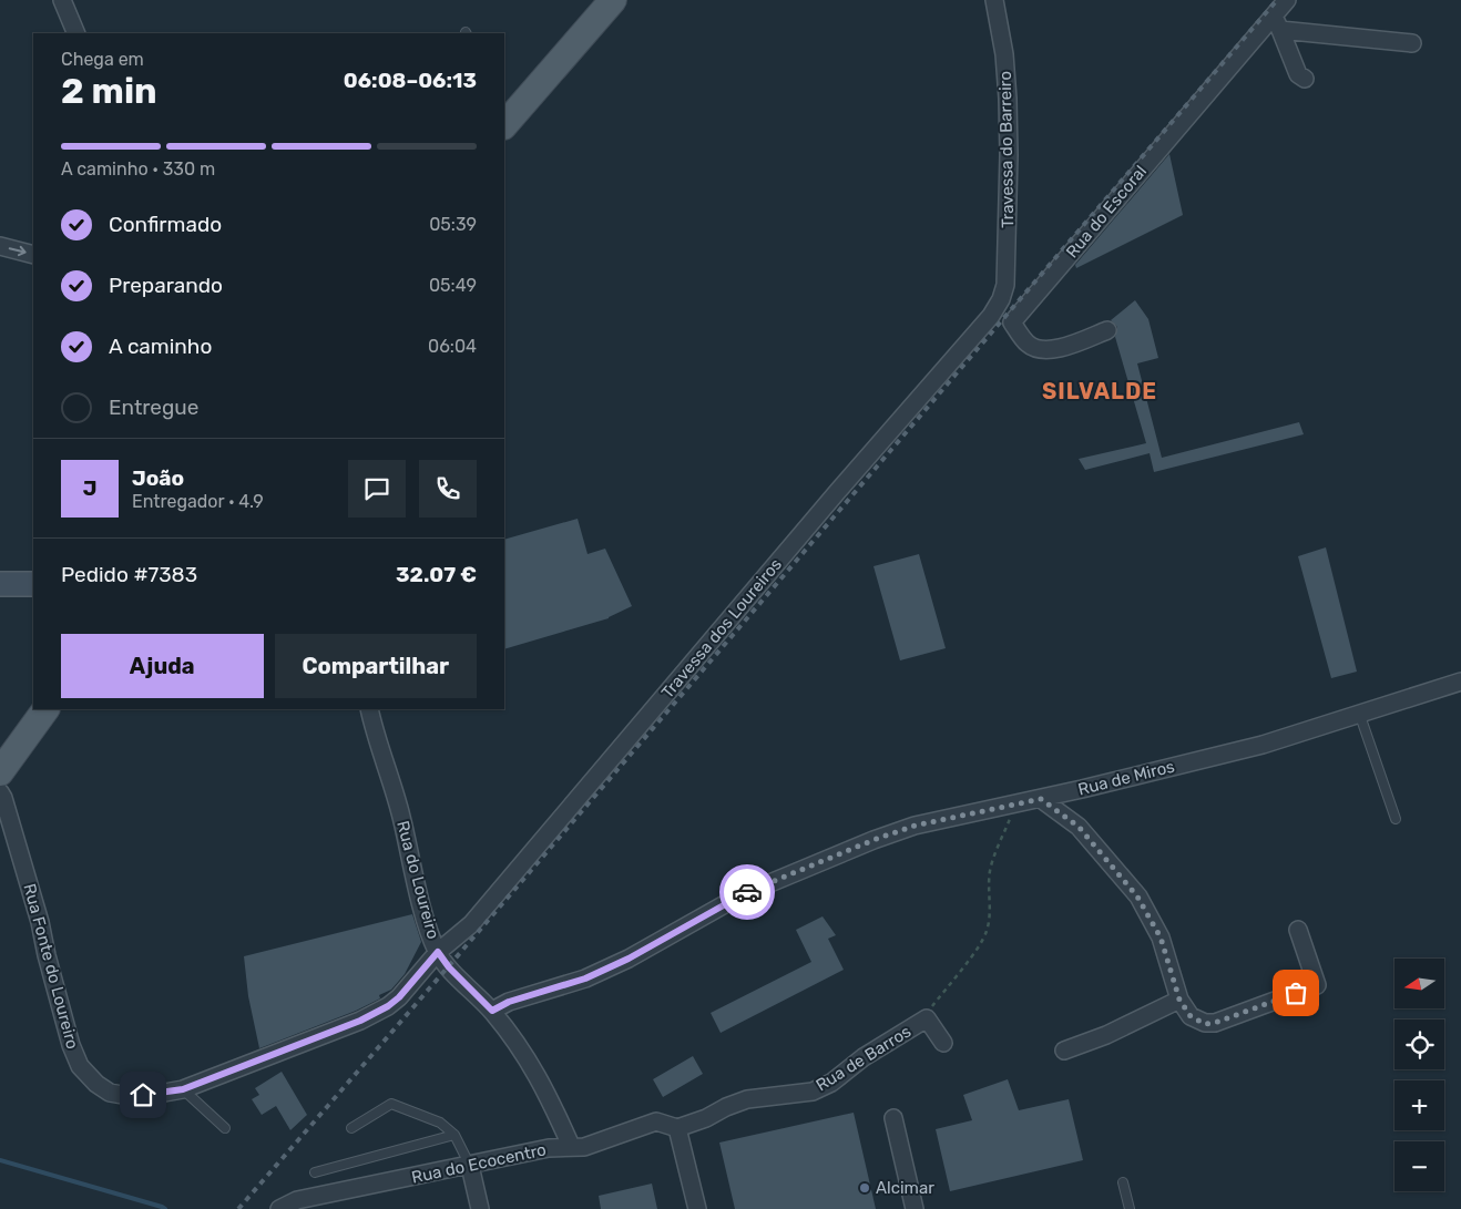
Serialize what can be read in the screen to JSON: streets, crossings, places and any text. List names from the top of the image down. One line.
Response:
{"streets":{"street":["Travessa do Barreiro","Rua do Escoral","Travessa dos Loureiros","Rua de Miros","Rua do Loureiro","Rua Fonte do Loureiro","Rua de Barros","Rua do Ecocentro"]},"crossings":[["Travessa do Barreiro","Travessa dos Loureiros"],["Travessa dos Loureiros","Rua do Loureiro"],["Travessa dos Loureiros","Rua Fonte do Loureiro"],["Rua de Miros","Rua do Loureiro"],["Rua do Loureiro","Rua Fonte do Loureiro"],["Rua do Loureiro","Rua do Ecocentro"],["Rua de Barros","Rua do Ecocentro"]],"districts":["SILVALDE"],"places":["Alcimar"],"north":"left","page":{"heading":["2 min","Chega em","06:08–06:13"],"panel":["João","Entregador · 4.9","Pedido #7383","32.07 €"],"bar":"A caminho · 330 m","list":[["Confirmado","05:39"],["Preparando","05:49"],["A caminho","06:04"],"Entregue"],"round":"J","buttons":["Ajuda","Compartilhar"],"map_buttons":["+","−"]}}
